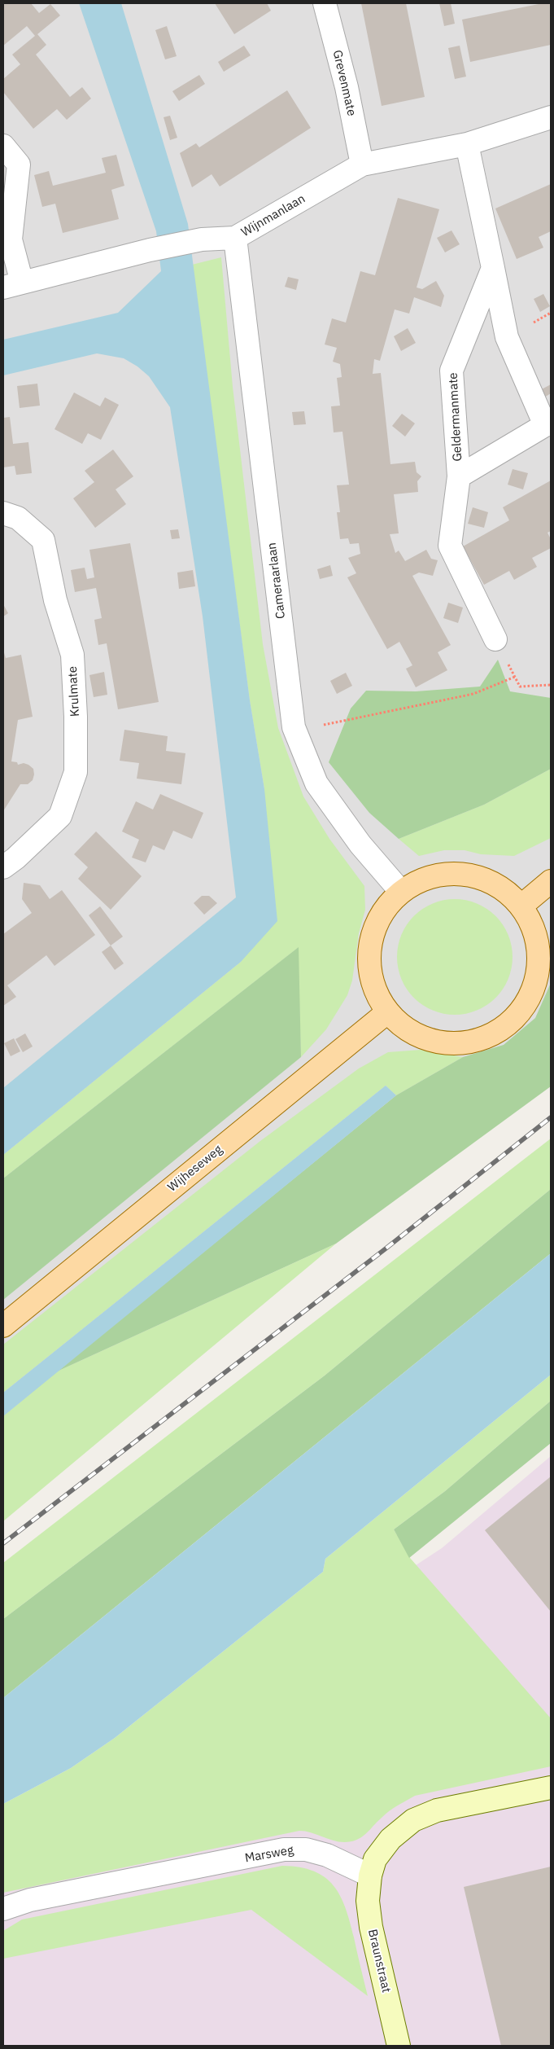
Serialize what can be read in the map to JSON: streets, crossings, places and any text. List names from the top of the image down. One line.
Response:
{"streets":{"main road":["Wijheseweg"],"street":["Grevenmate","Wijnmanlaan","Geldermanmate","Cameraarlaan","Krulmate","Marsweg","Braunstraat"]},"crossings":[["Grevenmate","Wijnmanlaan"],["Wijnmanlaan","Geldermanmate"],["Wijnmanlaan","Cameraarlaan"],["Marsweg","Braunstraat"]]}
